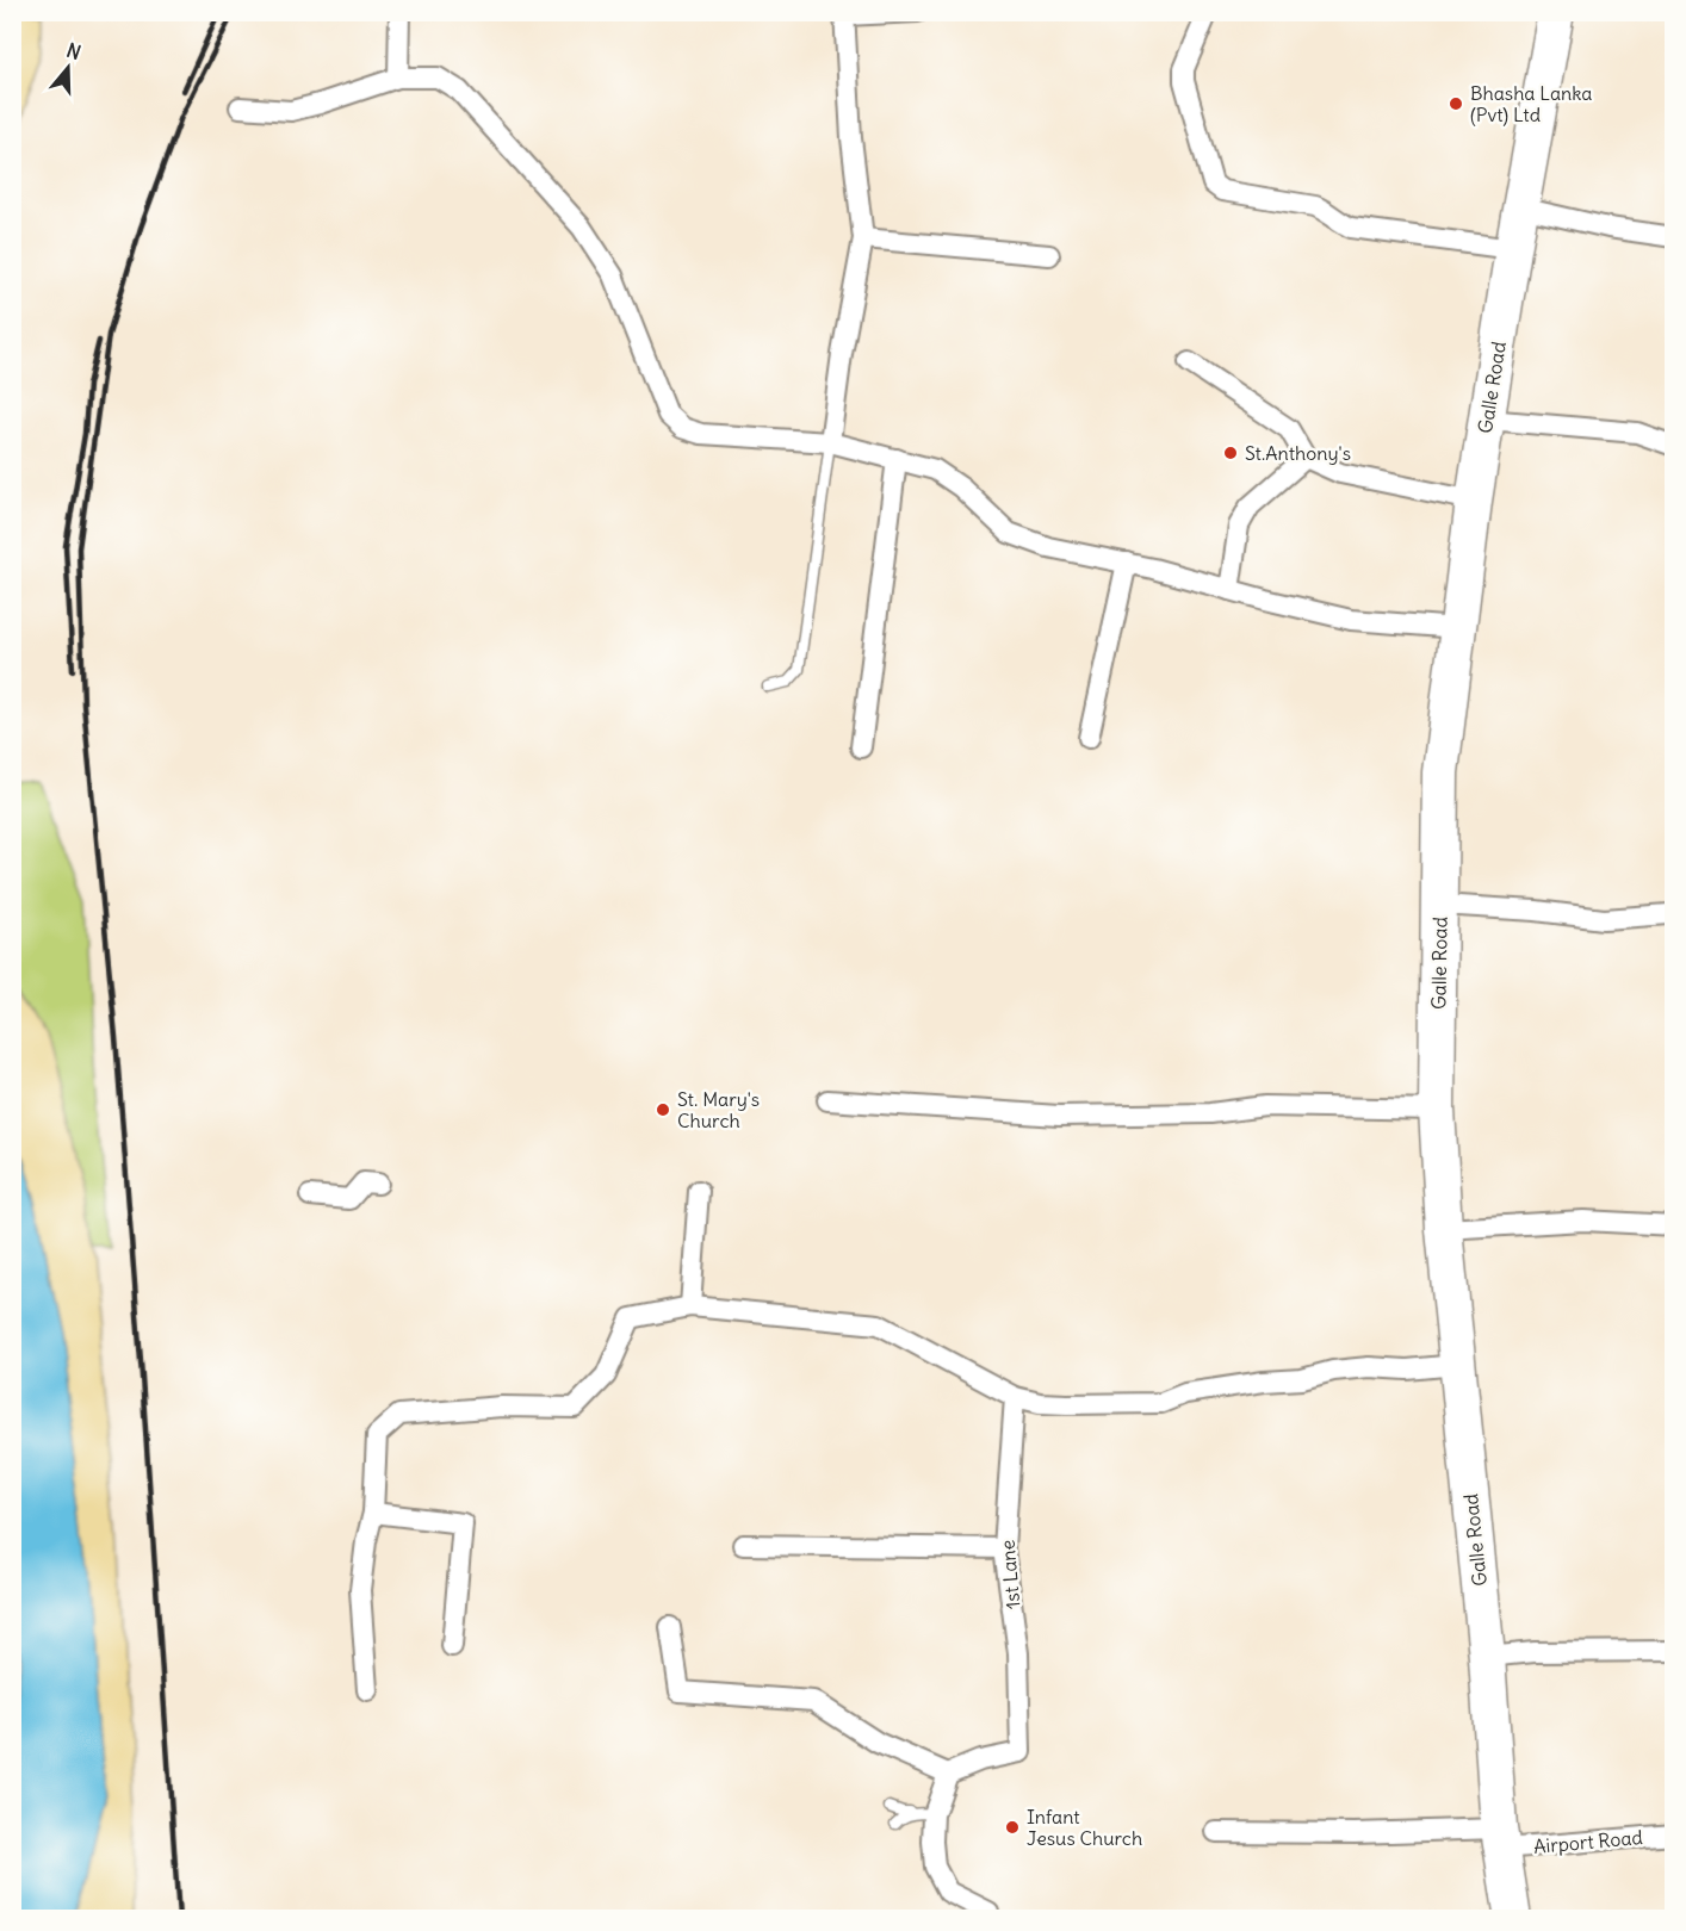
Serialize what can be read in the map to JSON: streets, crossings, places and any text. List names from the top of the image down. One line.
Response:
{"streets":{"highway":["Galle Road"],"street":["1st Lane","Airport Road"]},"crossings":[["Galle Road","Airport Road"]],"places":["Bhasha Lanka (Pvt) Ltd","St.Anthony's","St. Mary's Church","Infant Jesus Church"],"north":"top"}
